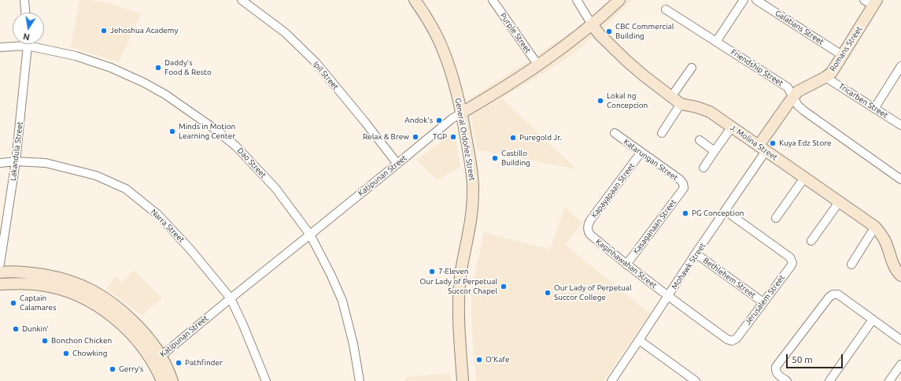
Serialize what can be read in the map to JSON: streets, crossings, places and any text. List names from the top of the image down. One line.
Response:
{"streets":{"street":["Galatians Street","Purple Street","Romans Street","Friendship Street","Ipil Street","Tricarben Street","General Ordoñez Street","J. Molina Street","Lakandula Street","Katarungan Street","Dao Street","Katipunan Street","Kapayapaan Street","Narra Street","Kasaganaan Street","Kaginhawahan Street","Mohawk Street","Bethlehem Street","Jerusalem Street"]},"crossings":[["Galatians Street","Romans Street"],["Purple Street","Katipunan Street"],["Romans Street","Friendship Street"],["Romans Street","Tricarben Street"],["Romans Street","J. Molina Street"],["Romans Street","Mohawk Street"],["Ipil Street","Katipunan Street"],["General Ordoñez Street","Katipunan Street"],["J. Molina Street","Katipunan Street"],["J. Molina Street","Mohawk Street"],["Lakandula Street","Narra Street"],["Katarungan Street","Kapayapaan Street"],["Katarungan Street","Kasaganaan Street"],["Dao Street","Katipunan Street"],["Katipunan Street","Narra Street"],["Kapayapaan Street","Kaginhawahan Street"],["Kasaganaan Street","Kaginhawahan Street"],["Kaginhawahan Street","Mohawk Street"],["Kaginhawahan Street","Jerusalem Street"],["Mohawk Street","Bethlehem Street"],["Mohawk Street","Jerusalem Street"],["Bethlehem Street","Jerusalem Street"]],"places":["Jehoshua Academy","CBC Commercial Building","Daddy's Food & Resto","Lokal ng Concepcion","Andok's","Minds in Motion Learning Center","Relax & Brew","TGP","Puregold Jr.","Kuya Edz Store","Castillo Building","PG Conception","7-Eleven","Our Lady of Perpetual Succor Chapel","Our Lady of Perpetual Succor College","Captain Calamares","Dunkin'","Bonchon Chicken","Chowking","O’Kafe","Pathfinder","Gerry’s"],"scale_bar":"50 m","north":"bottom"}
